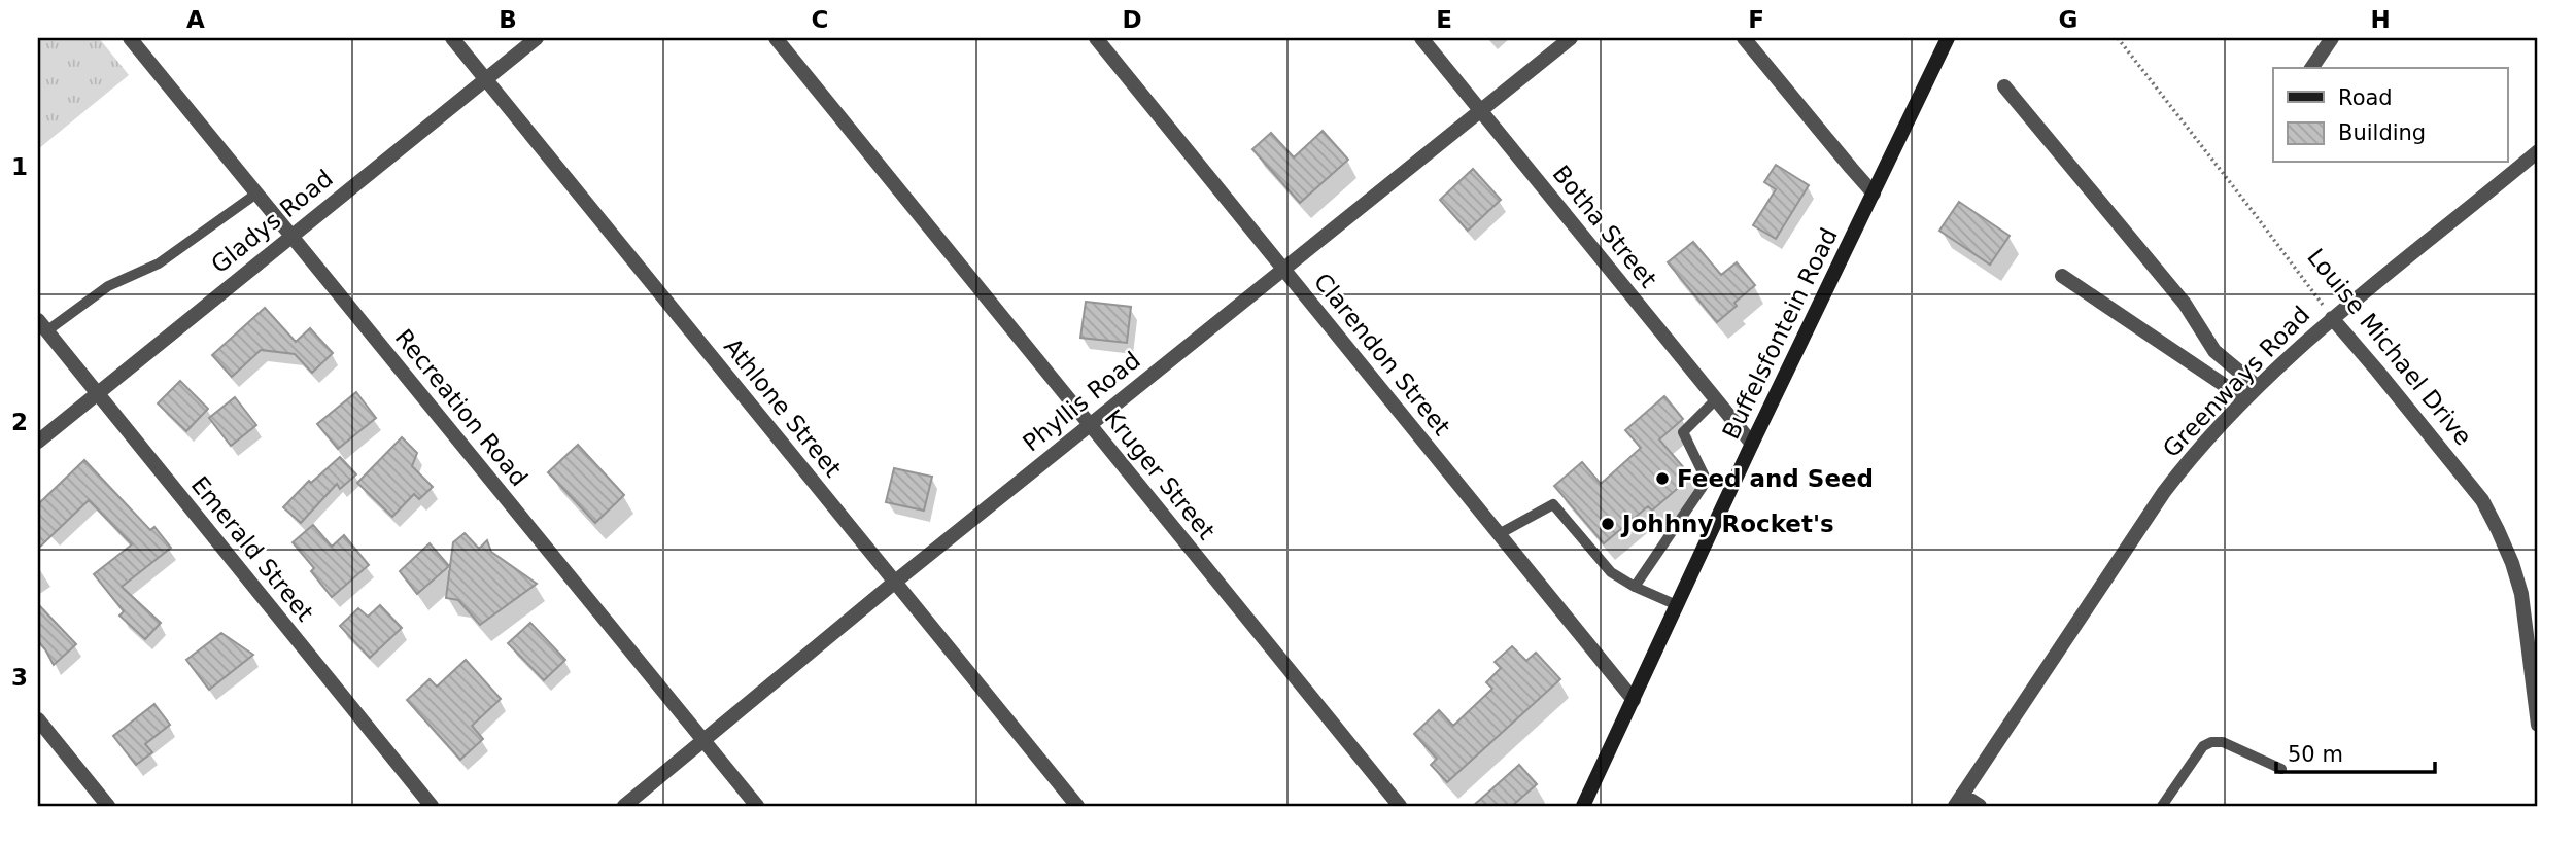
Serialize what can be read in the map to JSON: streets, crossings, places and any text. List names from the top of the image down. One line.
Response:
{"streets":{"main road":["Buffelsfontein Road"],"street":["Gladys Road","Botha Street","Louise Michael Drive","Clarendon Street","Greenways Road","Phyllis Road","Recreation Road","Athlone Street","Kruger Street","Emerald Street"]},"crossings":[["Gladys Road","Recreation Road"],["Gladys Road","Athlone Street"],["Gladys Road","Emerald Street"],["Botha Street","Buffelsfontein Road"],["Botha Street","Phyllis Road"],["Buffelsfontein Road","Clarendon Street"],["Louise Michael Drive","Greenways Road"],["Clarendon Street","Phyllis Road"],["Phyllis Road","Recreation Road"],["Phyllis Road","Athlone Street"],["Phyllis Road","Kruger Street"]],"places":["Feed and Seed","Johhny Rocket's"],"legend":["Road","Building"],"scale_bar":"50 m","grid":{"columns":["A","B","C","D","E","F","G","H"],"rows":["1","2","3"]}}
